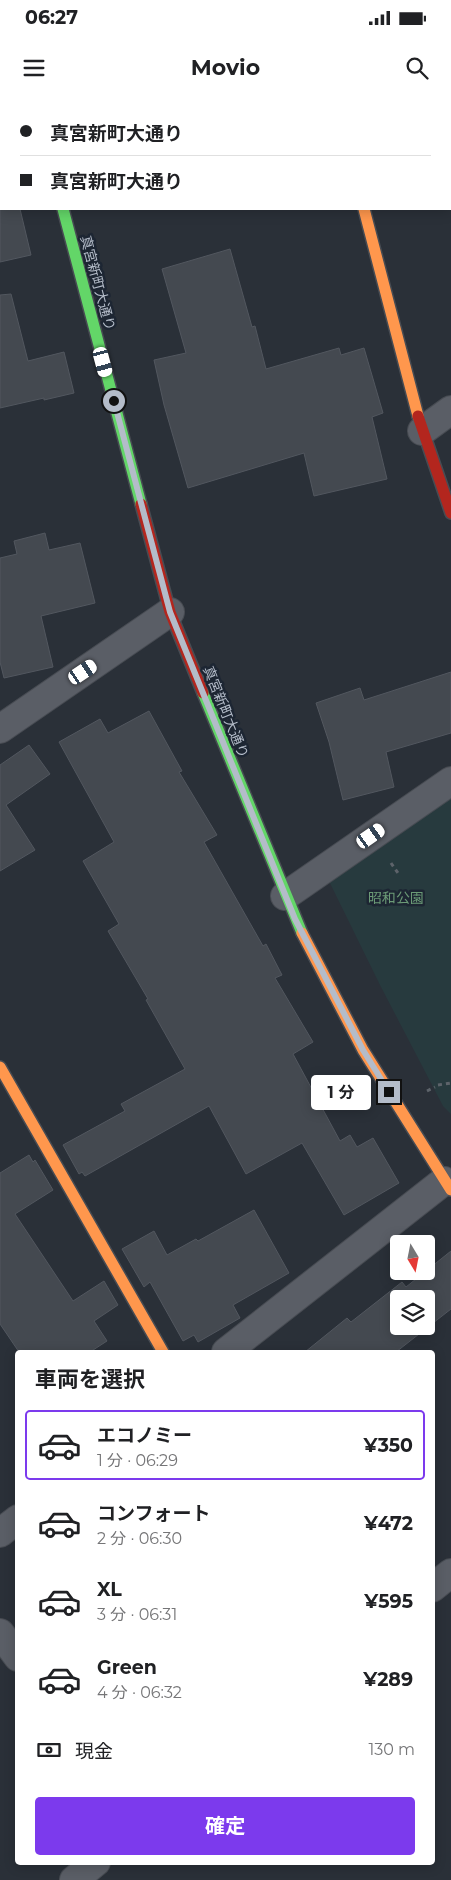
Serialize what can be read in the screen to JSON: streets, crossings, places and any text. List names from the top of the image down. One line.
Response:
{"streets":{"street":["真宮新町大通り"]},"parks":["昭和公園"],"north":"bottom","page":{"status":"06:27","header":"Movio","banner":["真宮新町大通り","真宮新町大通り"],"bubble":"1 分","heading":"車両を選択","list":[{"name":"エコノミー","note":"1 分 · 06:29","value":"¥350"},{"name":"コンフォート","note":"2 分 · 06:30","value":"¥472"},{"name":"XL","note":"3 分 · 06:31","value":"¥595"},{"name":"Green","note":"4 分 · 06:32","value":"¥289"}],"pay":["現金","130 m"],"buttons":"確定"}}
